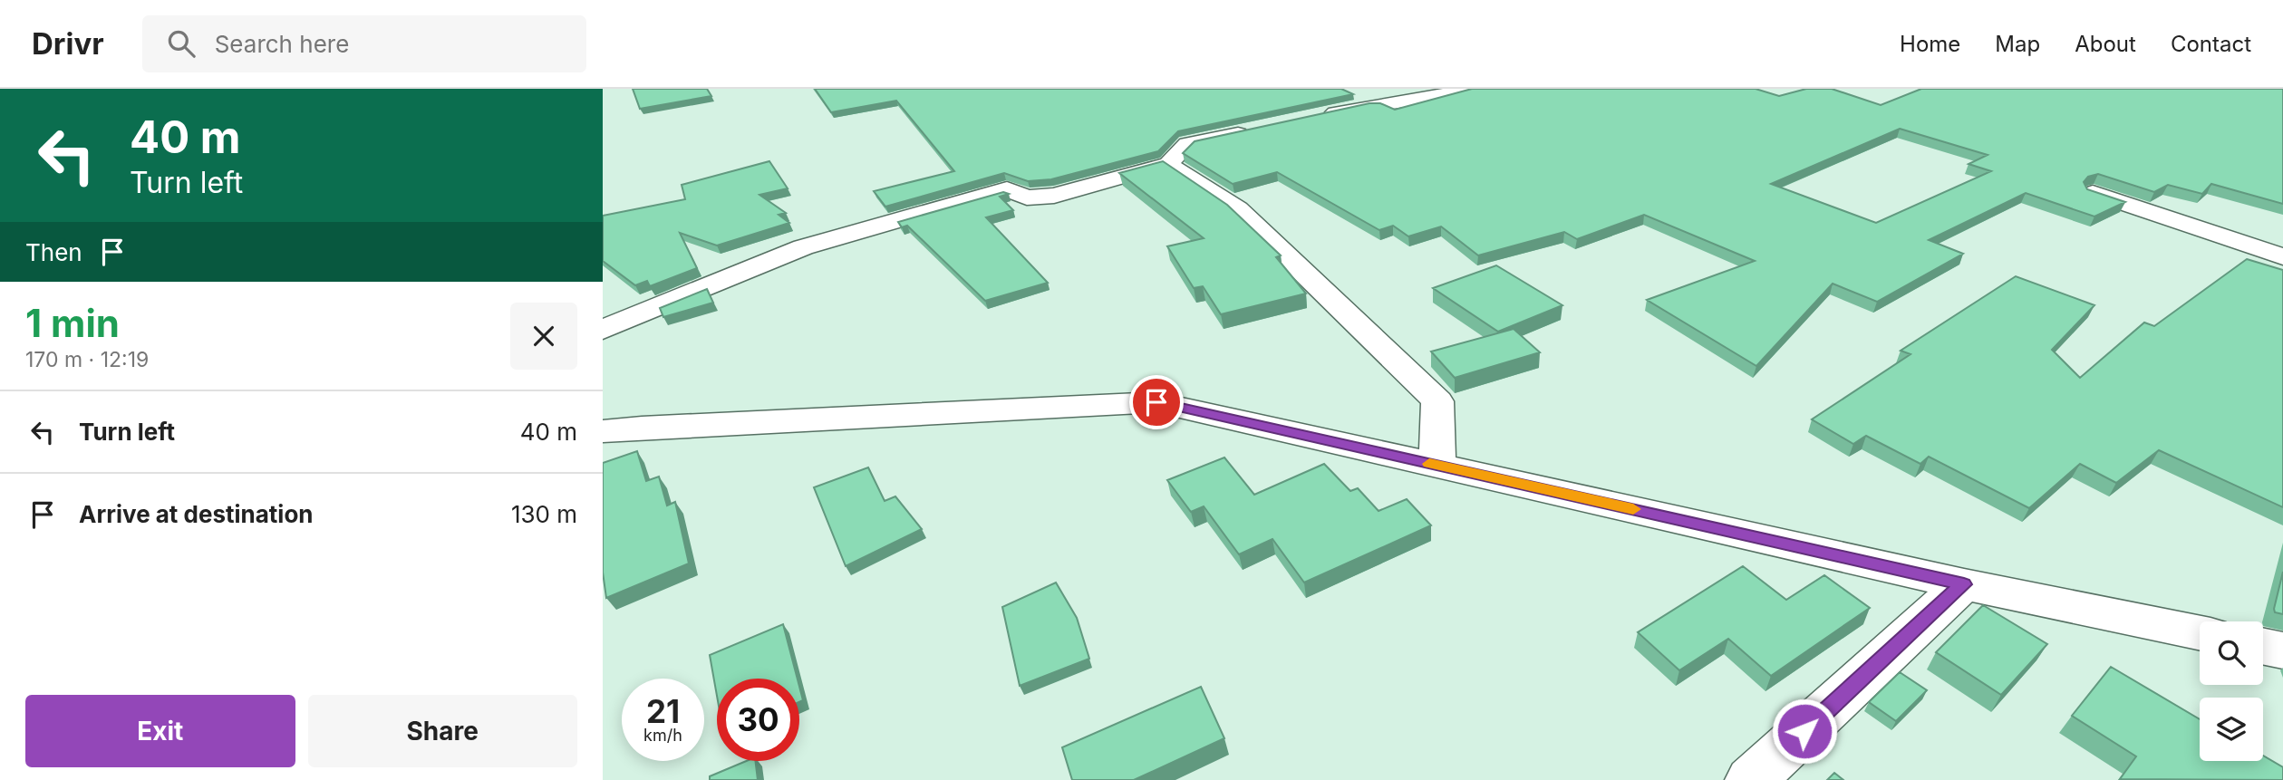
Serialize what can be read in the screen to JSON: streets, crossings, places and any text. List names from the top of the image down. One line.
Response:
{"page":{"header":"Drivr","search":"Search here","nav":["Home","Map","About","Contact"],"turn":["40 m","Turn left"],"then":"Then","heading":["1 min","170 m · 12:19"],"list":[{"name":"Turn left","value":"40 m"},{"name":"Arrive at destination","value":"130 m"}],"speed":"21 km/h","limit":"30","buttons":["Exit","Share"]}}
